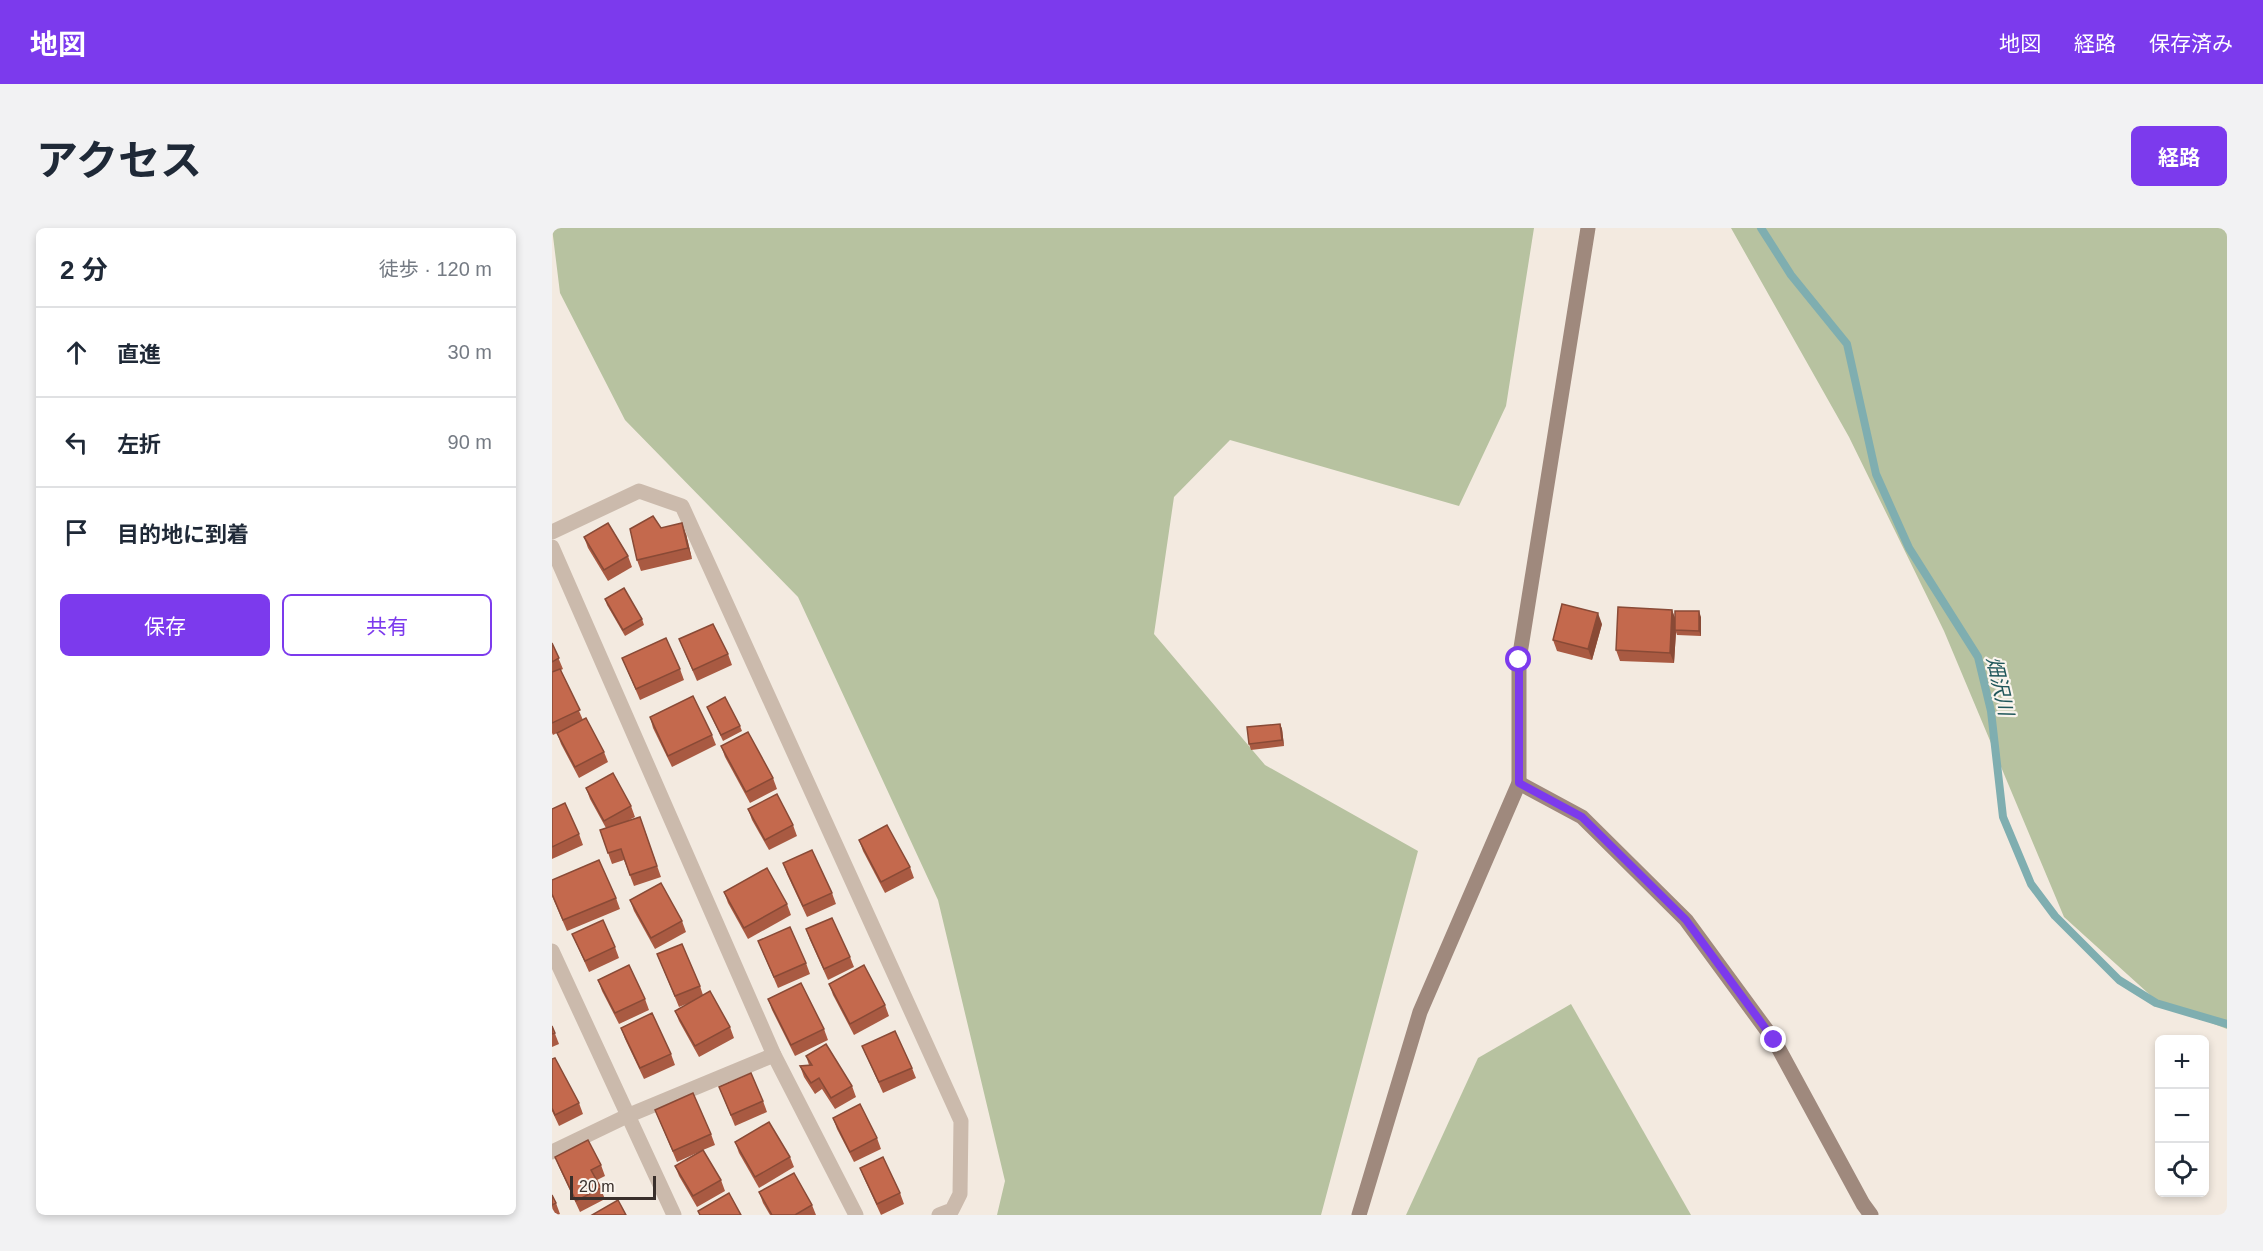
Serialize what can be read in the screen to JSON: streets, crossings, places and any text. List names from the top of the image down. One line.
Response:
{"water":["畑沢川"],"scale_bar":"20 m","page":{"header":"地図","nav":["地図","経路","保存済み"],"title":"アクセス","buttons":["経路",["保存","共有"]],"heading":["2 分","徒歩 · 120 m"],"list":[["直進","30 m"],["左折","90 m"],"目的地に到着"],"map_buttons":["+","−"],"scale":"20 m"}}
